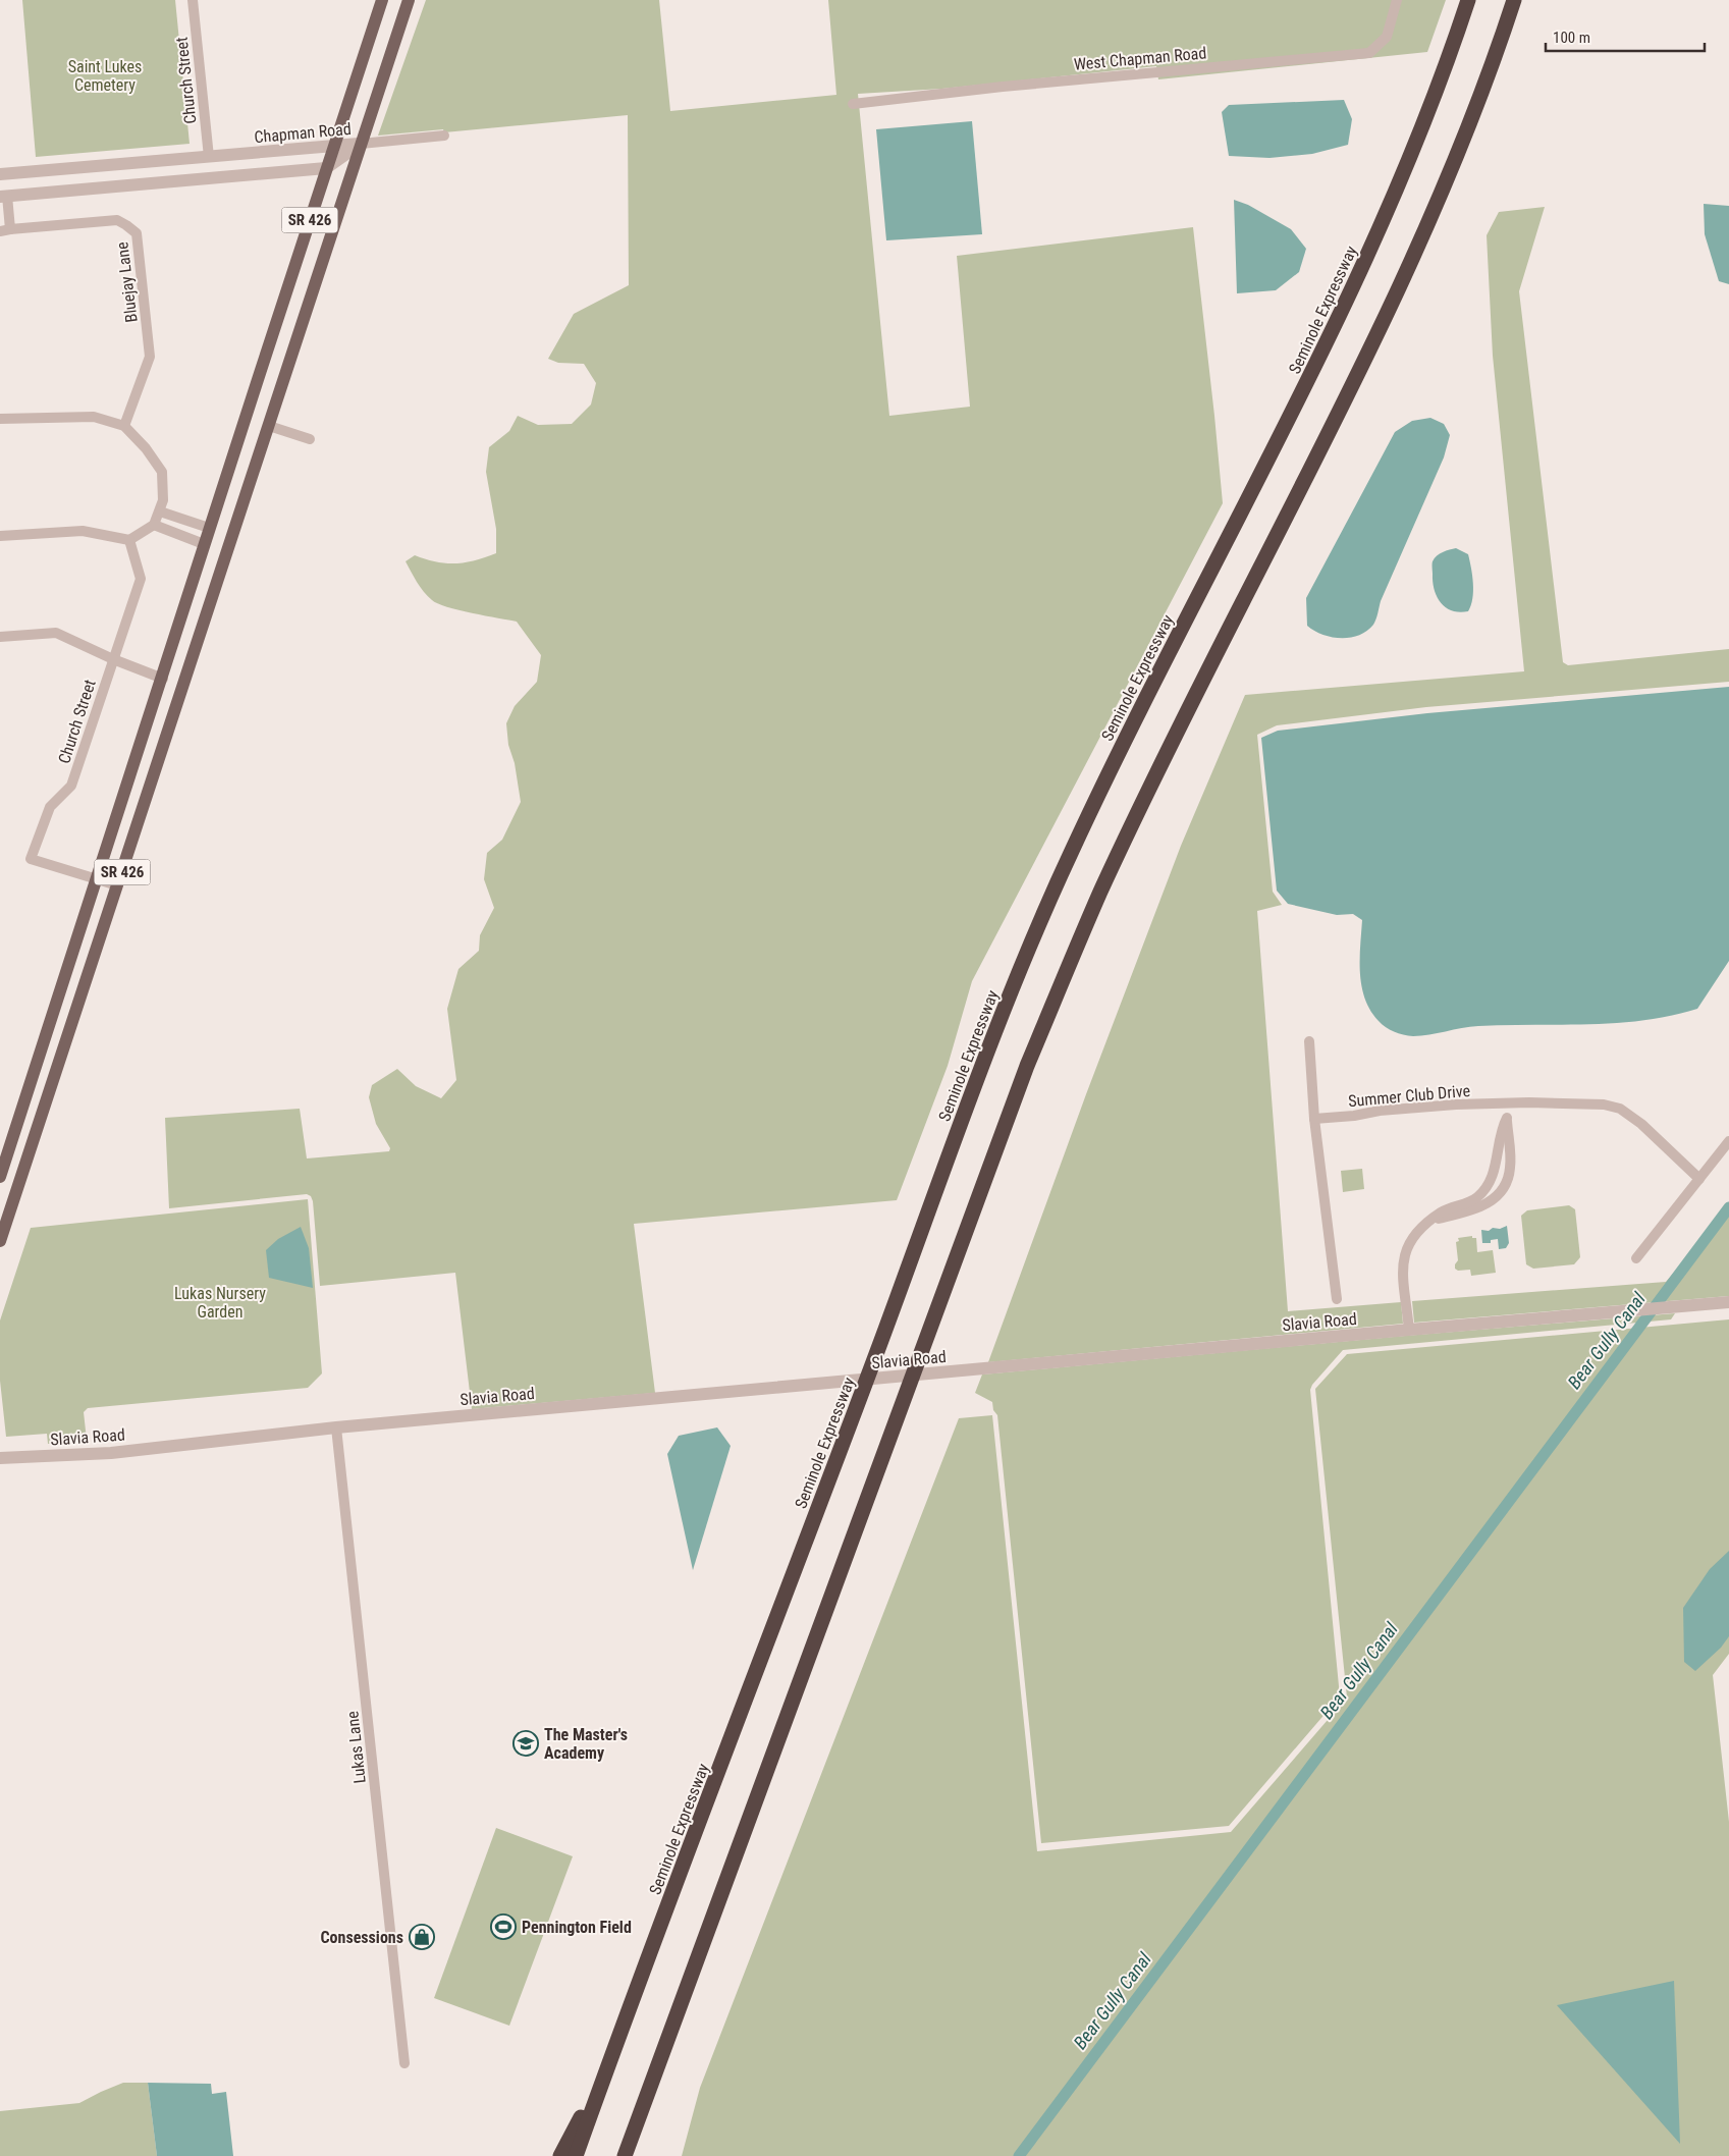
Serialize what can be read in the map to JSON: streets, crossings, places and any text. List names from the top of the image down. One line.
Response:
{"streets":{"highway":["Seminole Expressway"],"main road":["SR 426"],"street":["West Chapman Road","Church Street","Chapman Road","Bluejay Lane","Summer Club Drive","Slavia Road","Lukas Lane"]},"crossings":[["Church Street","Chapman Road"],["Church Street","SR 426"],["Chapman Road","SR 426"],["Slavia Road","Lukas Lane"]],"water":["Bear Gully Canal"],"parks":["Saint Lukes Cemetery","Lukas Nursery Garden"],"places":{"school or university":["The Master's Academy"],"sports":["Pennington Field"],"shop":["Consessions"]},"scale_bar":"100 m"}
